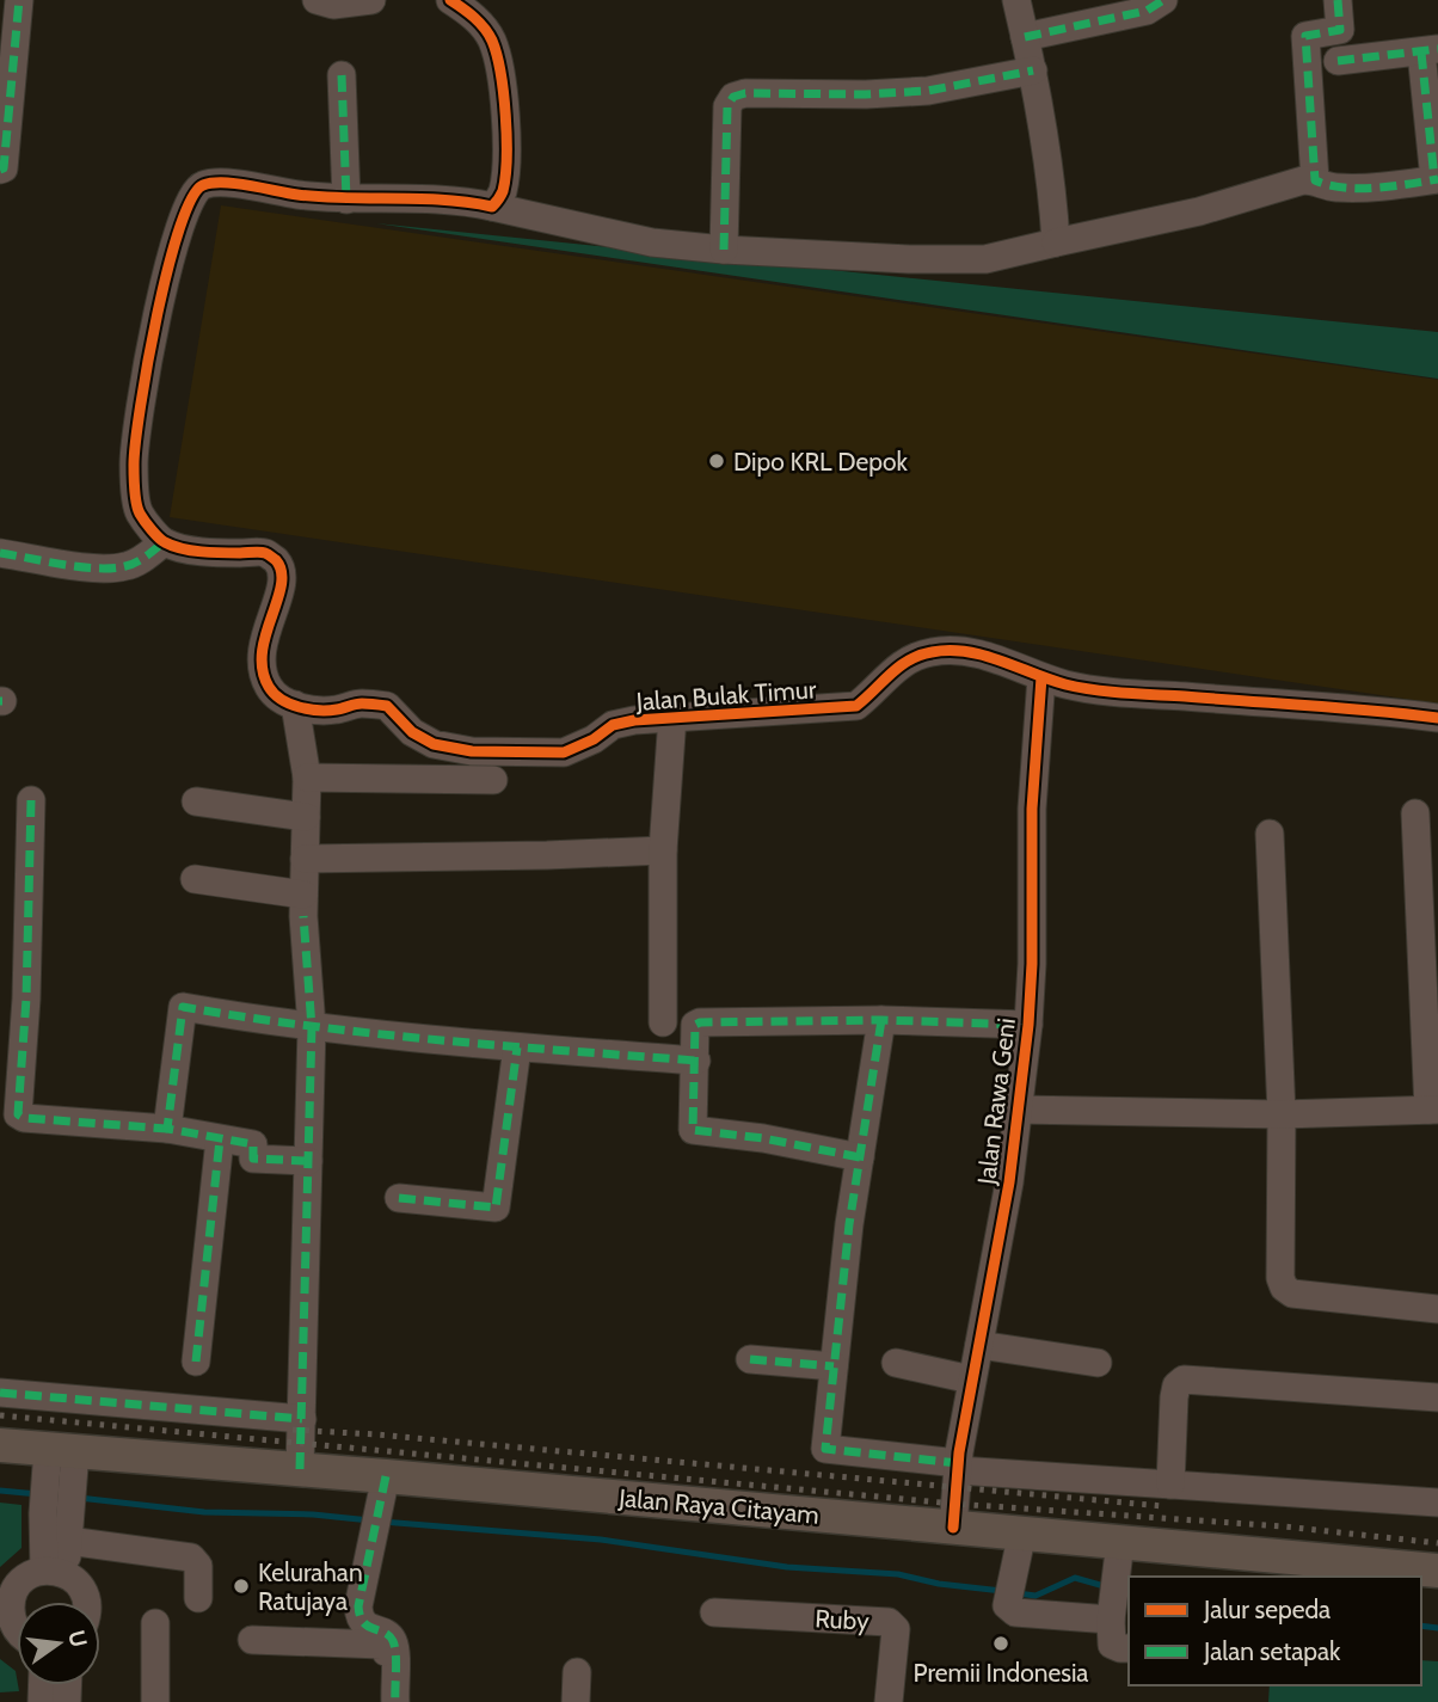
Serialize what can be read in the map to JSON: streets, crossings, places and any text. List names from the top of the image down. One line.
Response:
{"streets":{"main road":["Jalan Raya Citayam"],"street":["Jalan Bulak Timur","Jalan Rawa Geni","Ruby"]},"crossings":[["Jalan Bulak Timur","Jalan Rawa Geni"],["Jalan Rawa Geni","Jalan Raya Citayam"]],"places":["Dipo KRL Depok","Kelurahan Ratujaya","Premii Indonesia"],"legend":["Jalur sepeda","Jalan setapak"],"north":"right"}
